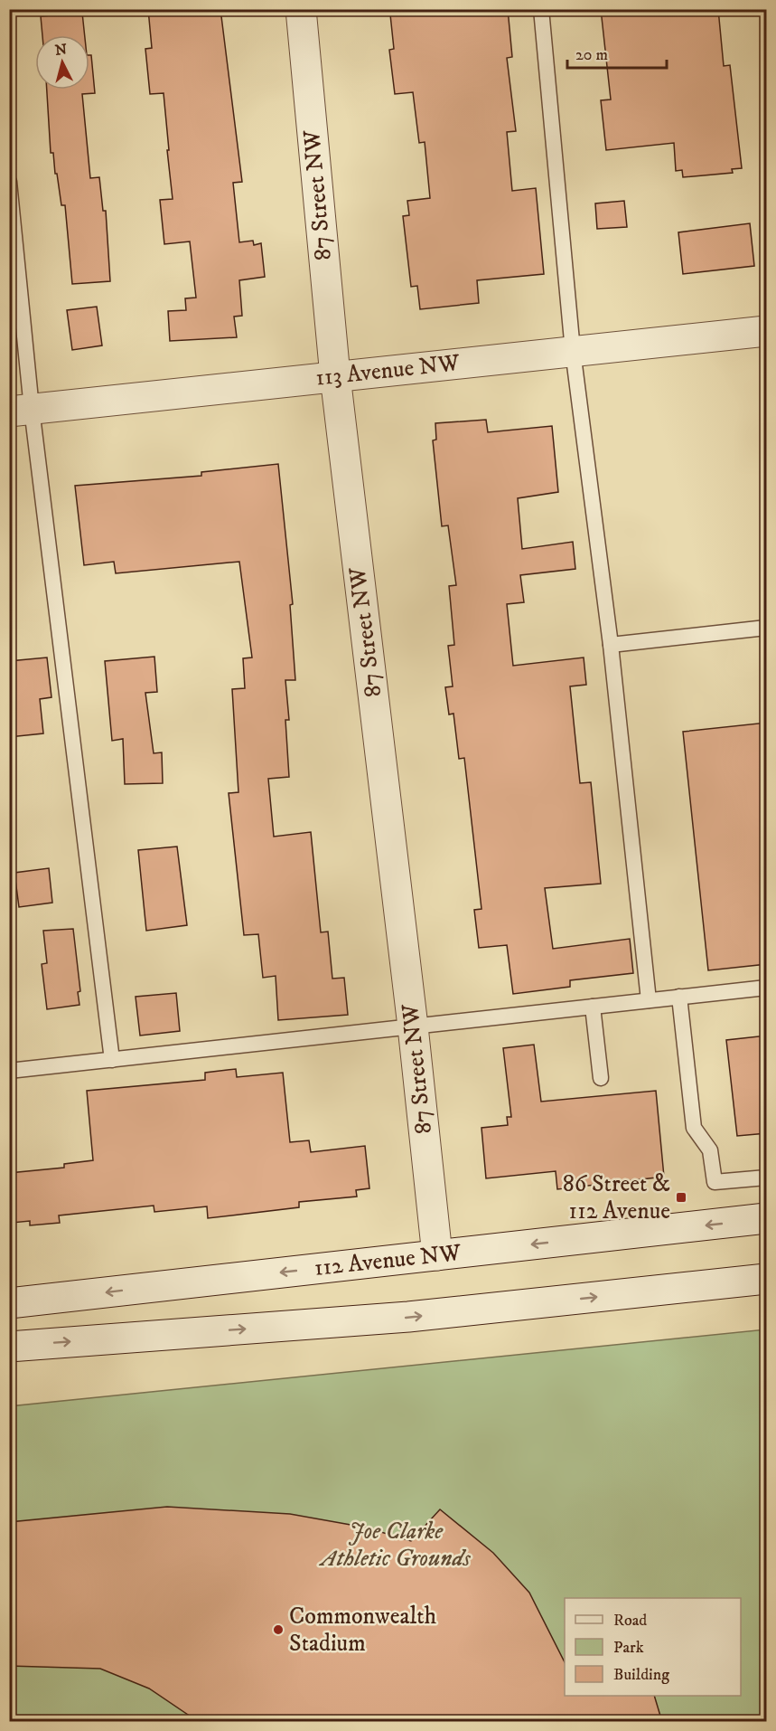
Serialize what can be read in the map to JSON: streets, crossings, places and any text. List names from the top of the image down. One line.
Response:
{"streets":{"street":["87 Street NW","113 Avenue NW","112 Avenue NW"]},"crossings":[["87 Street NW","113 Avenue NW"],["87 Street NW","112 Avenue NW"]],"parks":["Joe Clarke Athletic Grounds"],"places":{"transit":["86 Street & 112 Avenue"],"other":["Commonwealth Stadium"]},"legend":["Road","Park","Building"],"scale_bar":"20 m","north":"top"}
